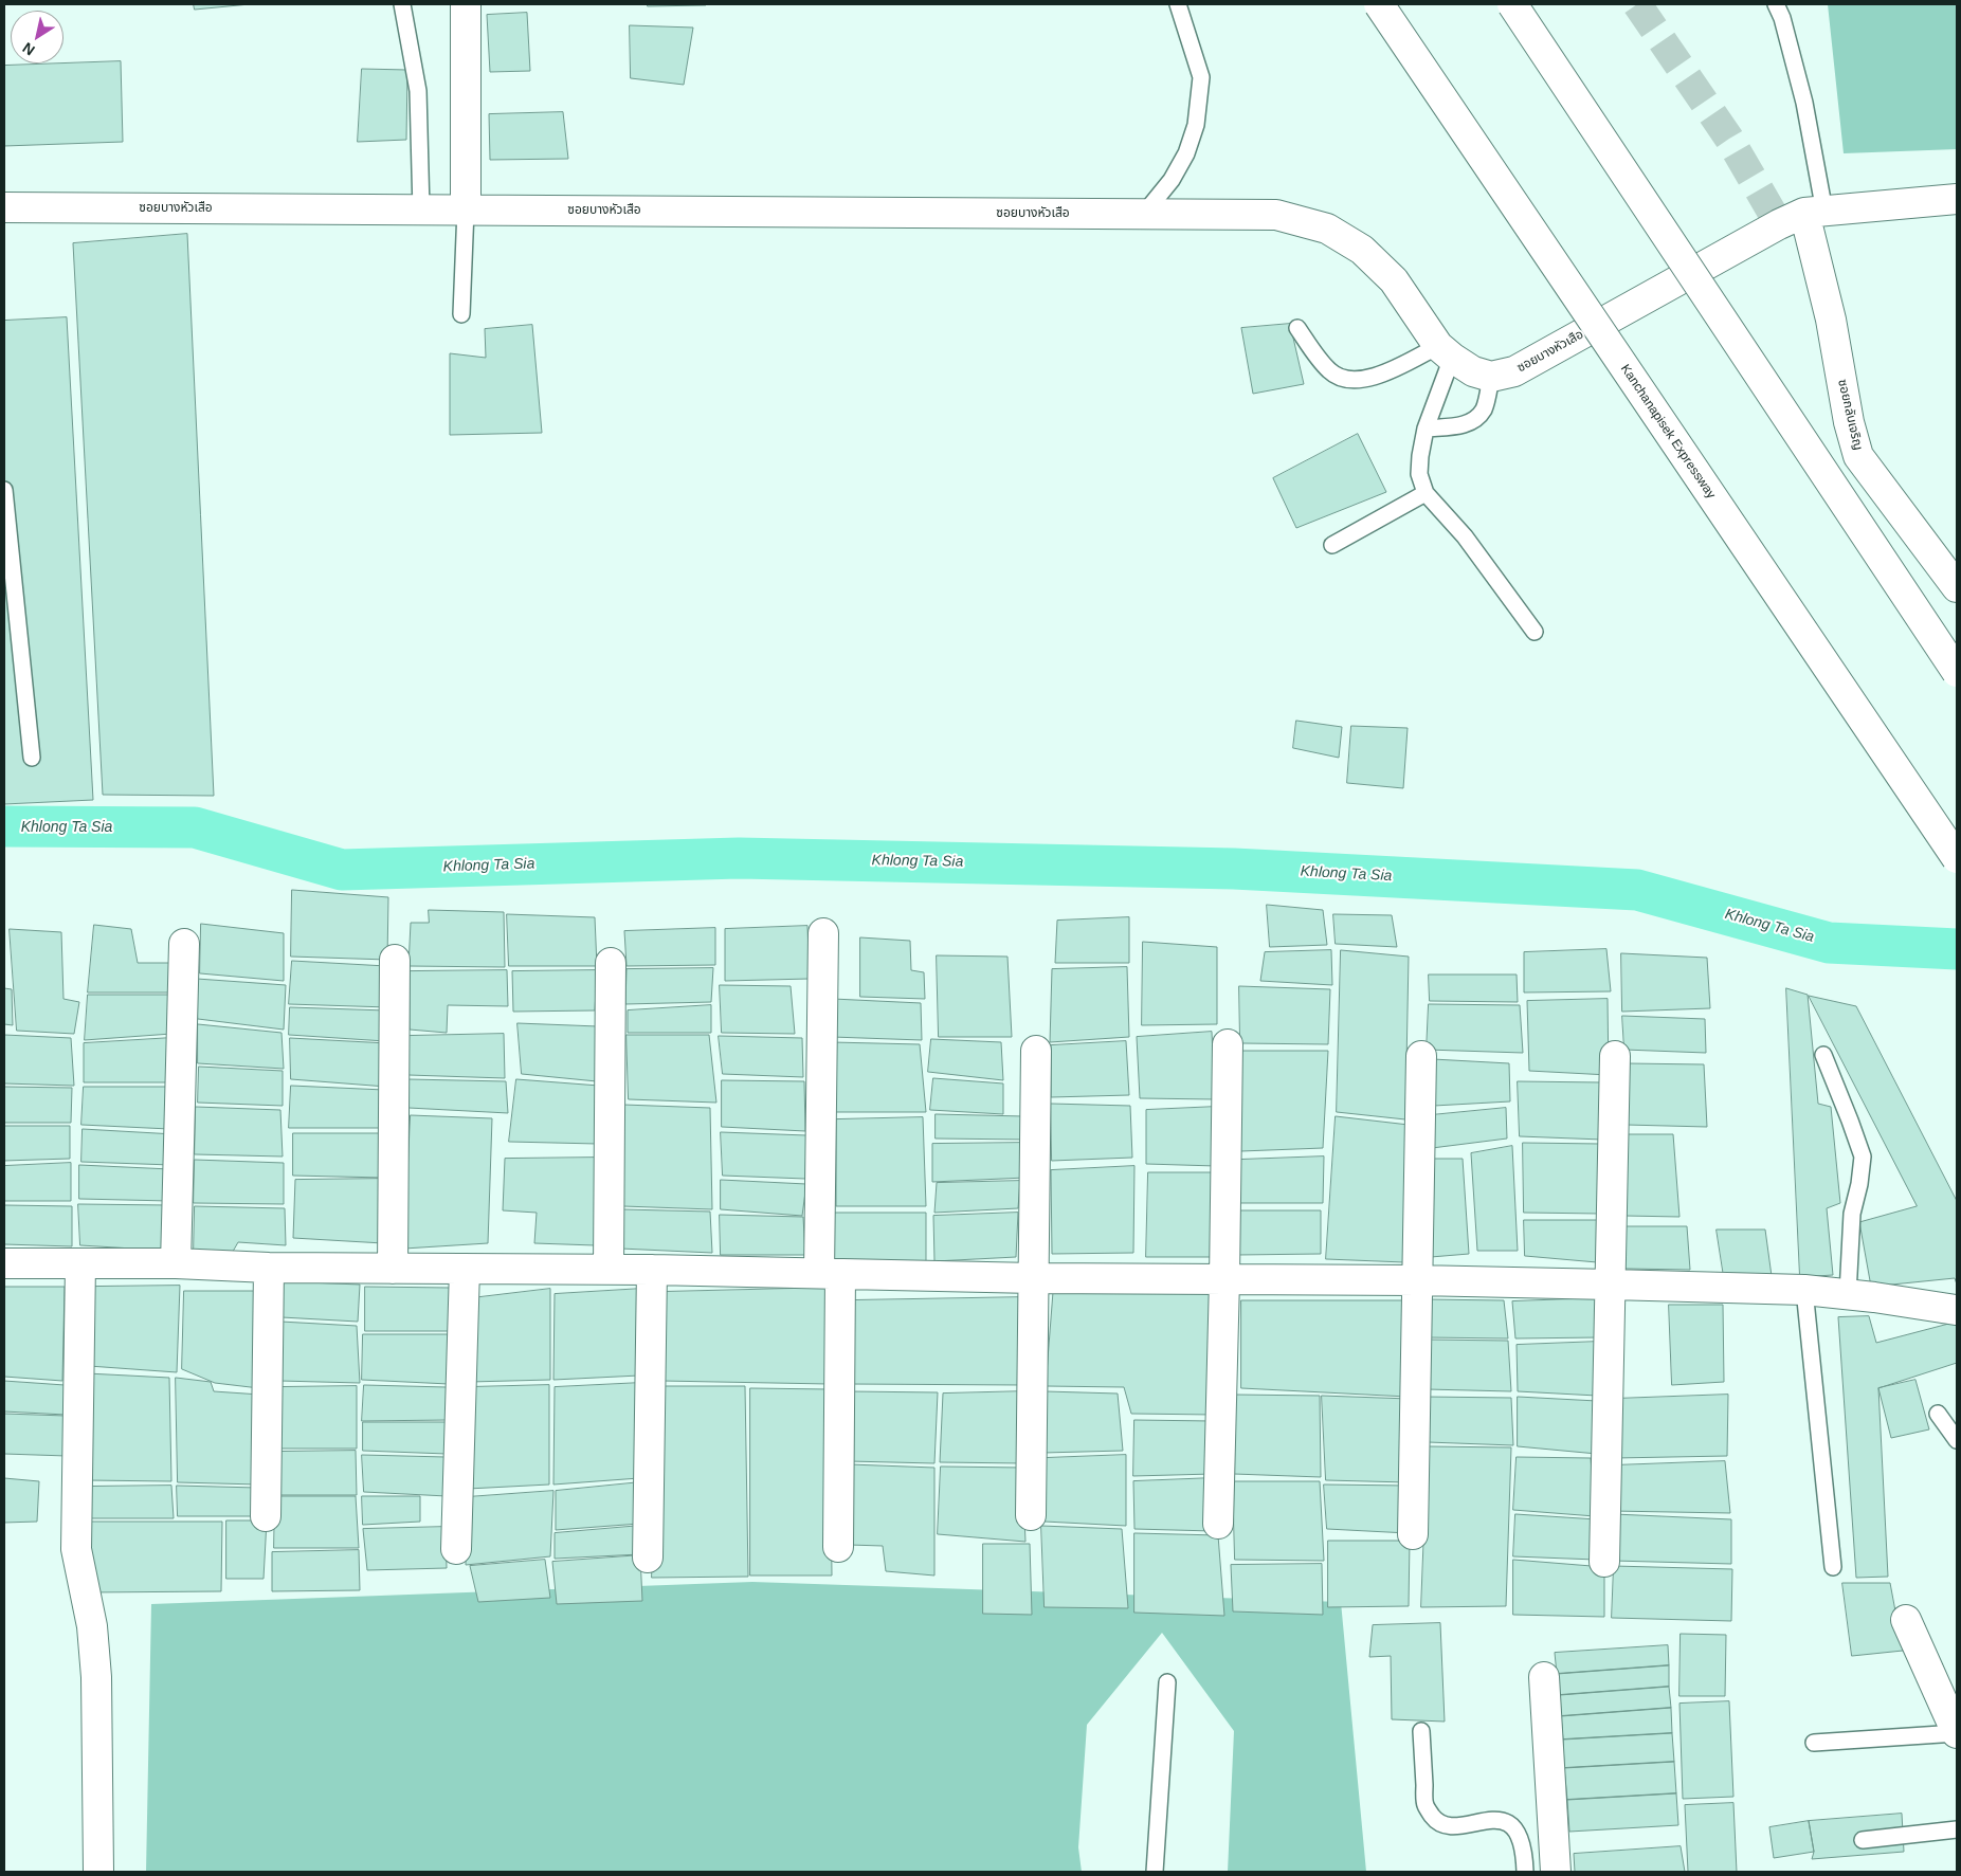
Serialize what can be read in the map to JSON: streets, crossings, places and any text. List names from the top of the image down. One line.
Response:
{"streets":{"main road":["ซอยบางหัวเสือ","ซอยกลับเจริญ","Kanchanapisek Expressway"]},"crossings":[["ซอยบางหัวเสือ","ซอยกลับเจริญ"]],"water":["Khlong Ta Sia"],"north":"bottom left"}
